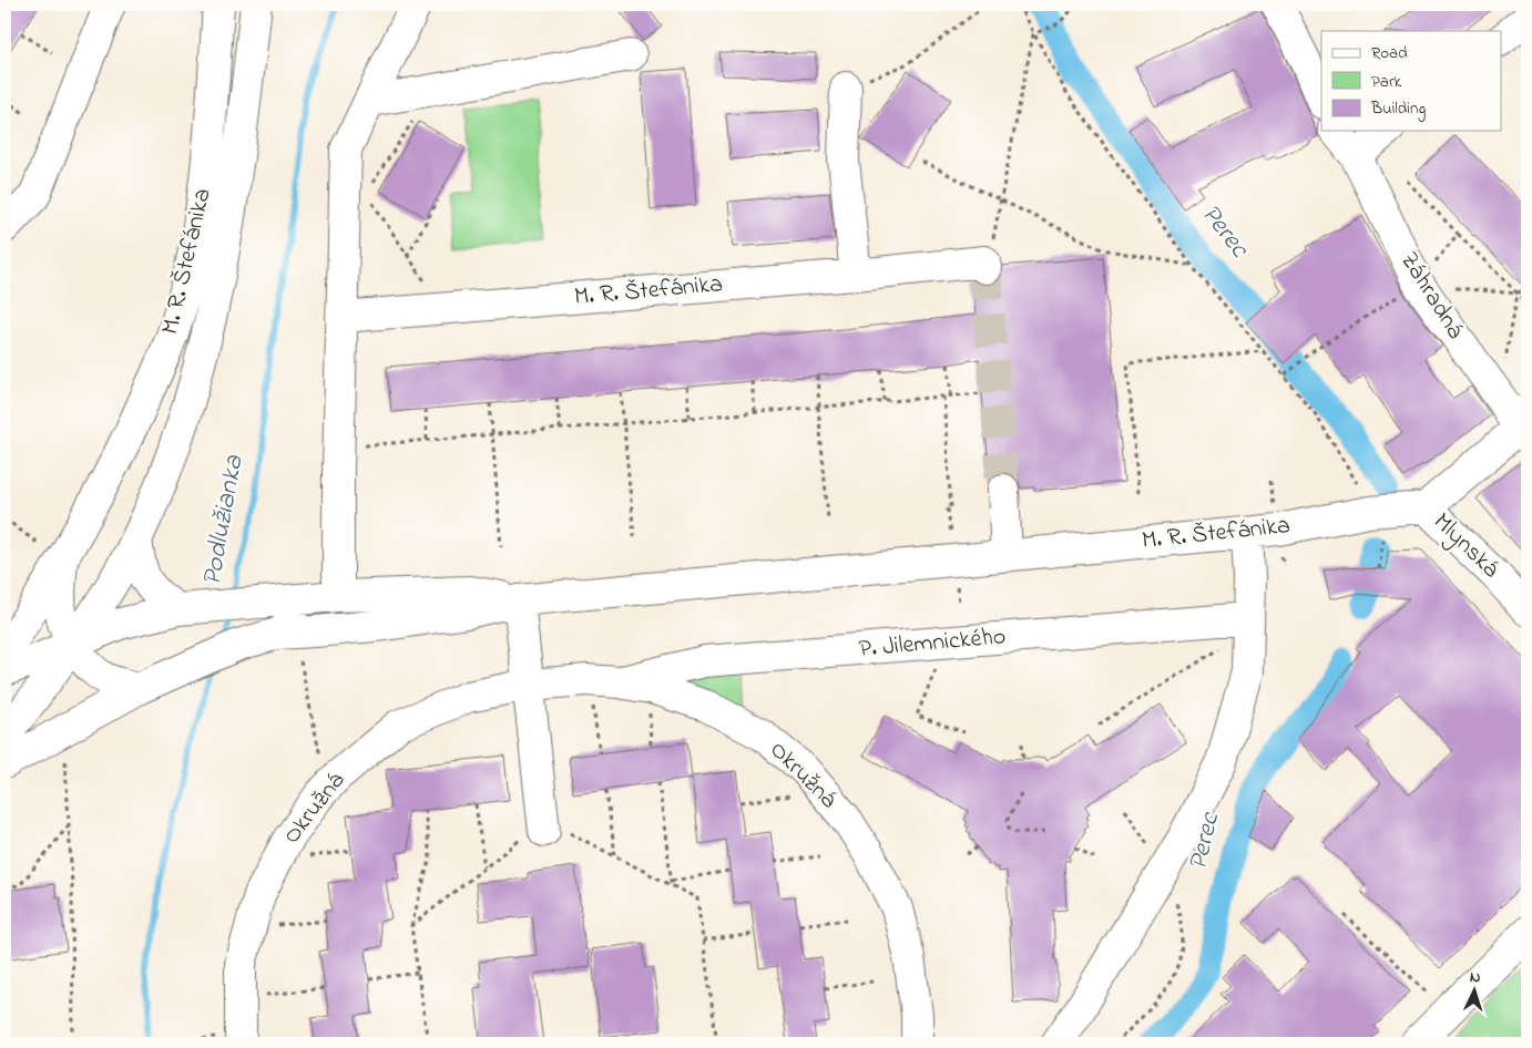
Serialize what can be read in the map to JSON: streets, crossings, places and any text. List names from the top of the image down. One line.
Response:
{"streets":{"street":["M. R. Štefánika","Záhradná","Mlynská","P. Jilemnického","Okružná"]},"crossings":[["M. R. Štefánika","Mlynská"],["P. Jilemnického","Okružná"]],"water":["Perec","Podlužianka"],"legend":["Road","Park","Building"],"north":"top"}
